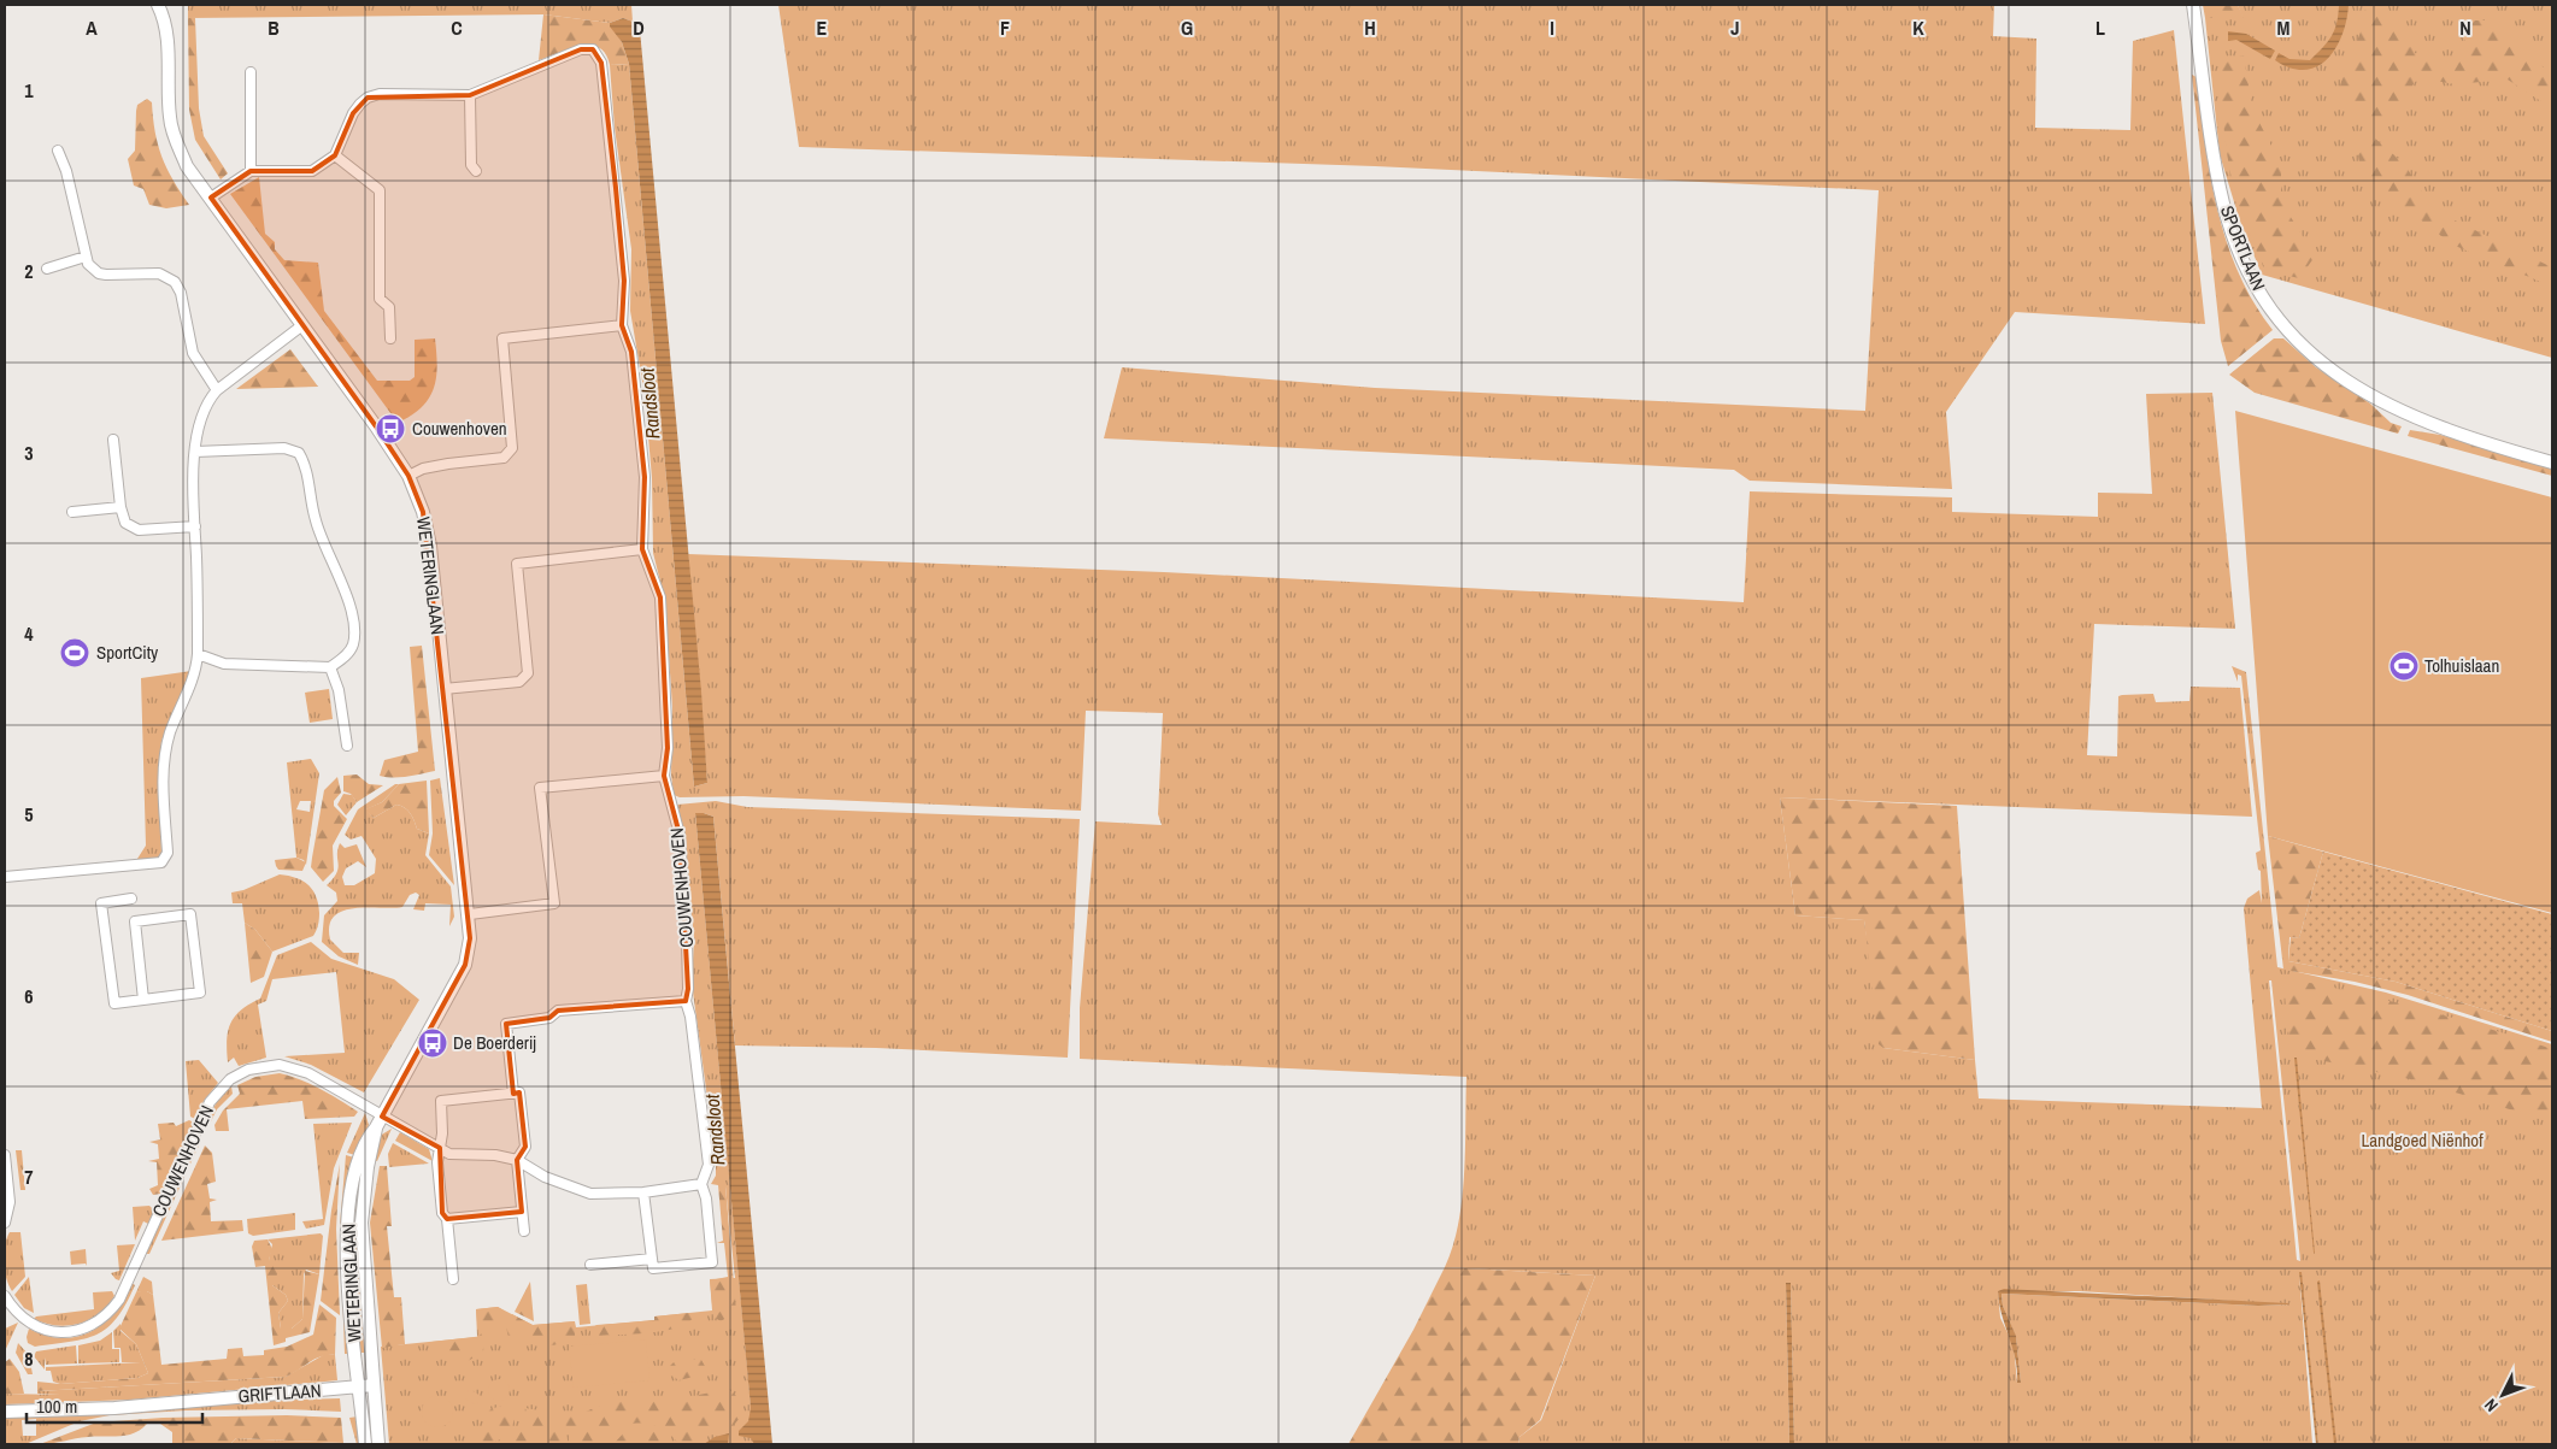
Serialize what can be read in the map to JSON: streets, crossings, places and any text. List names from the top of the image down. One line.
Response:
{"streets":{"street":["SPORTLAAN","WETERINGLAAN","COUWENHOVEN","GRIFTLAAN"]},"crossings":[["WETERINGLAAN","COUWENHOVEN"],["WETERINGLAAN","GRIFTLAAN"]],"water":["Randsloot"],"parks":["Landgoed Niënhof"],"places":{"bus stop":["Couwenhoven","De Boerderij"],"sports":["SportCity","Tolhuislaan"]},"scale_bar":"100 m","north":"bottom left","grid":{"columns":["A","B","C","D","E","F","G","H","I","J","K","L","M","N"],"rows":["1","2","3","4","5","6","7","8"]}}
